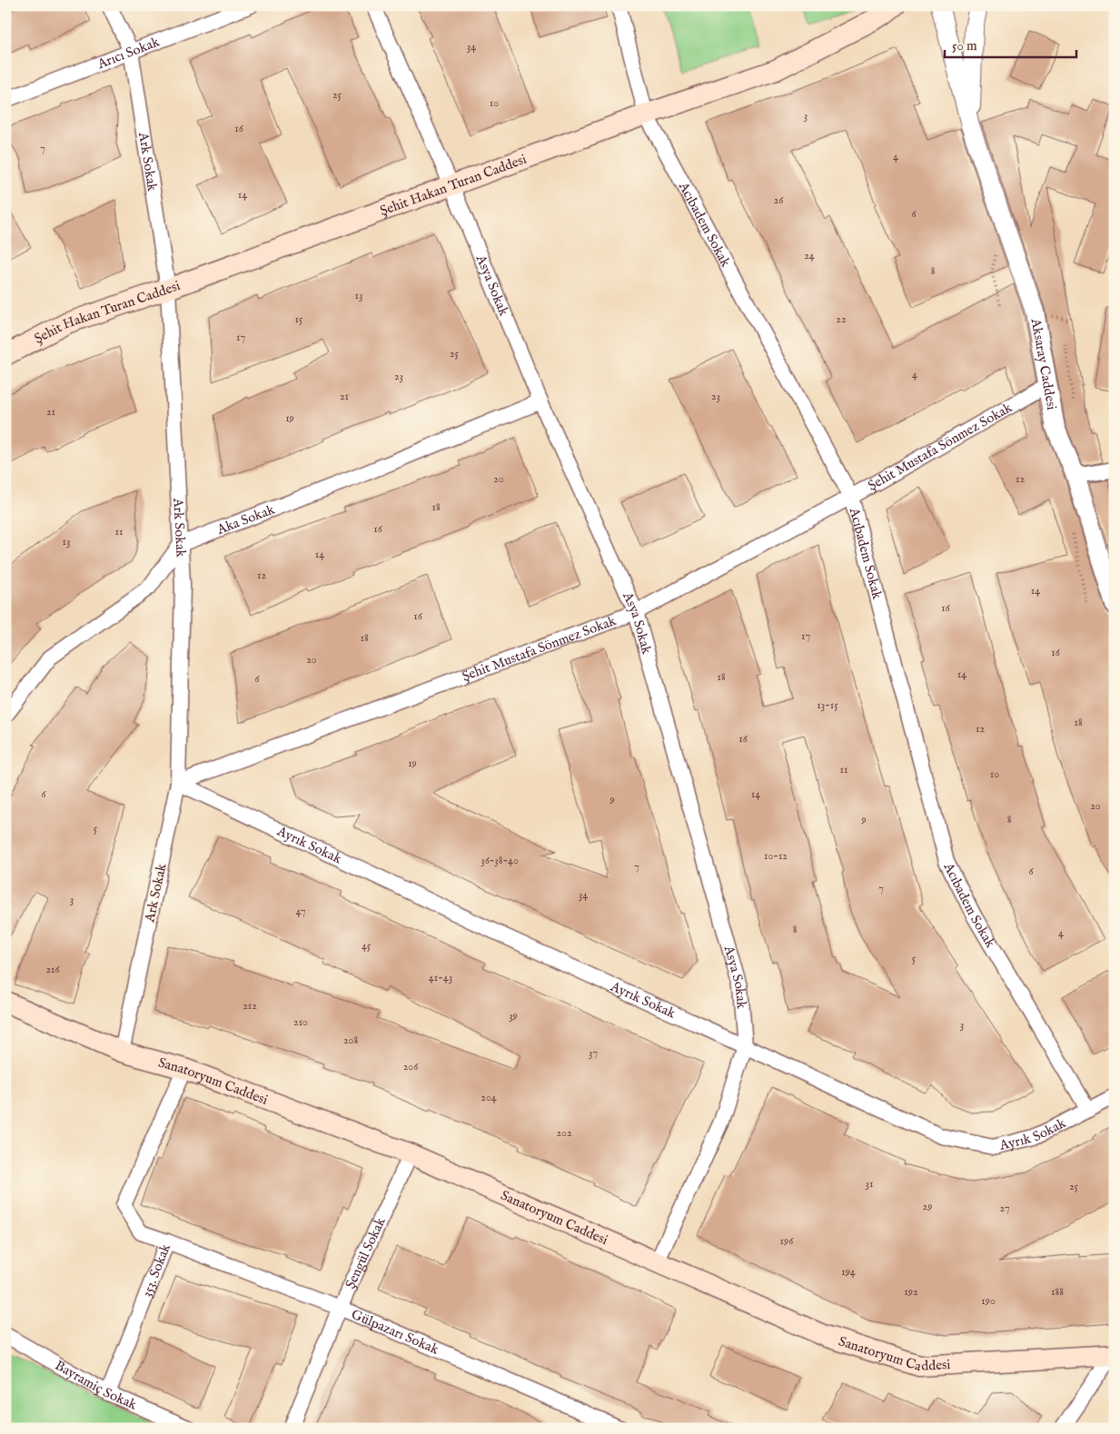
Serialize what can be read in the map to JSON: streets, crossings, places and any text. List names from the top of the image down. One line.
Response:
{"streets":{"main road":["Şehit Hakan Turan Caddesi","Sanatoryum Caddesi"],"street":["Arıcı Sokak","Ark Sokak","Acıbadem Sokak","Asya Sokak","Aksaray Caddesi","Şehit Mustafa Sönmez Sokak","Aka Sokak","Ayrık Sokak","Şengül Sokak","353. Sokak","Gülpazarı Sokak","Bayramiç Sokak"]},"crossings":[["Arıcı Sokak","Ark Sokak"],["Ark Sokak","Şehit Hakan Turan Caddesi"],["Ark Sokak","Şehit Mustafa Sönmez Sokak"],["Ark Sokak","Aka Sokak"],["Ark Sokak","Ayrık Sokak"],["Ark Sokak","Sanatoryum Caddesi"],["Şehit Hakan Turan Caddesi","Acıbadem Sokak"],["Şehit Hakan Turan Caddesi","Asya Sokak"],["Acıbadem Sokak","Şehit Mustafa Sönmez Sokak"],["Acıbadem Sokak","Ayrık Sokak"],["Asya Sokak","Şehit Mustafa Sönmez Sokak"],["Asya Sokak","Aka Sokak"],["Asya Sokak","Ayrık Sokak"],["Asya Sokak","Sanatoryum Caddesi"],["Aksaray Caddesi","Şehit Mustafa Sönmez Sokak"],["Şehit Mustafa Sönmez Sokak","Ayrık Sokak"],["Sanatoryum Caddesi","Şengül Sokak"],["Sanatoryum Caddesi","353. Sokak"],["Şengül Sokak","Gülpazarı Sokak"],["353. Sokak","Gülpazarı Sokak"],["353. Sokak","Bayramiç Sokak"]],"house_numbers":["34","25","10","3","16","7","4","14","26","6","24","8","13","15","22","17","25","4","23","21","23","21","19","20","12","18","16","11","13","14","12","14","16","16","17","18","16","20","14","18","6","13-15","18","12","16","19","11","10","6","14","9","20","9","8","5","10-12","36-38-40","7","6","7","34","3","47","8","4","45","5","216","41-43","212","39","210","3","208","37","206","204","202","31","25","29","27","196","194","192","188","190"],"scale_bar":"50 m"}
